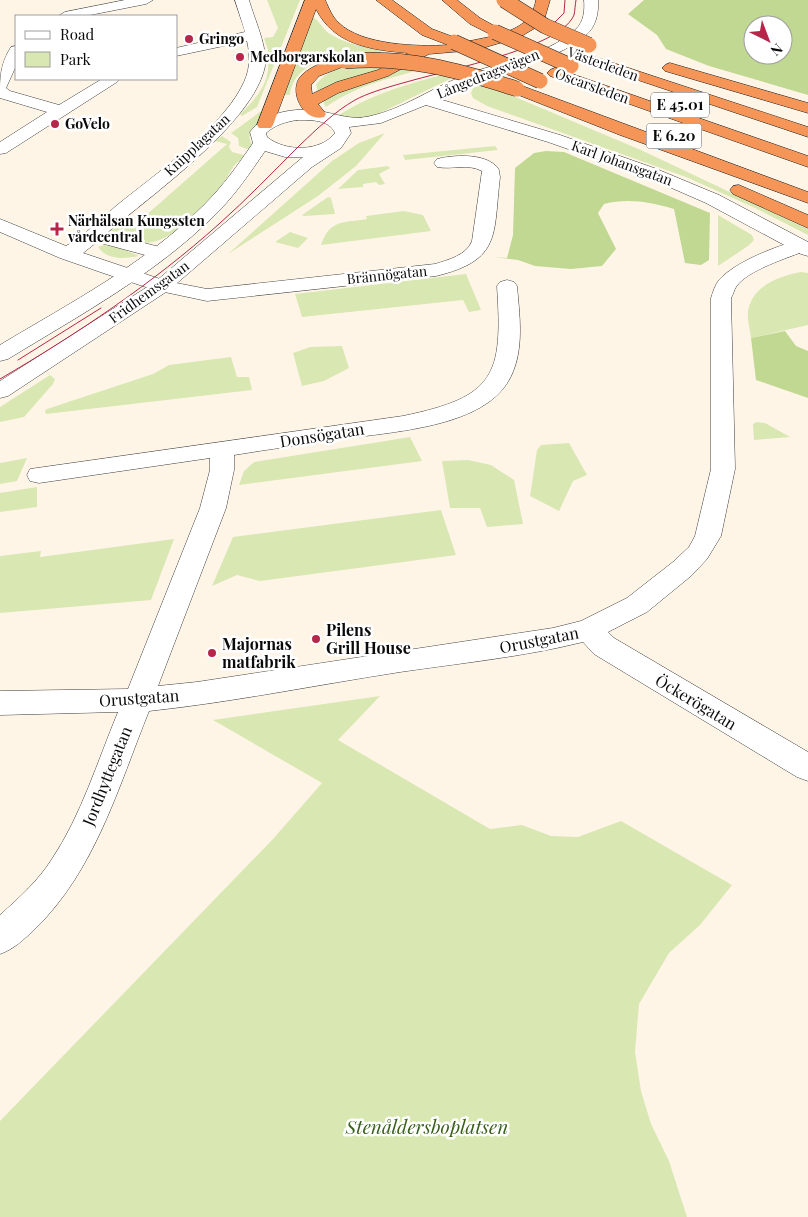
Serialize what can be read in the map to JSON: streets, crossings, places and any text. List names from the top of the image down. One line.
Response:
{"streets":{"highway":["Västerleden","Oscarsleden","E 45.01","E 6.20"],"street":["Långedragsvägen","Knipplagatan","Karl Johansgatan","Brännögatan","Fridhemsgatan","Donsögatan","Orustgatan","Öckerögatan","Jordhyttegatan"]},"crossings":[["Västerleden","Oscarsleden"],["Långedragsvägen","Karl Johansgatan"],["Långedragsvägen","Fridhemsgatan"],["Karl Johansgatan","Orustgatan"],["Brännögatan","Fridhemsgatan"],["Donsögatan","Jordhyttegatan"],["Orustgatan","Öckerögatan"],["Orustgatan","Jordhyttegatan"]],"parks":["Stenåldersboplatsen"],"places":{"other":["Gringo","Medborgarskolan","GoVelo","Pilens Grill House","Majornas matfabrik"],"health":["Närhälsan Kungssten vårdcentral"]},"legend":["Road","Park"],"north":"bottom right"}
